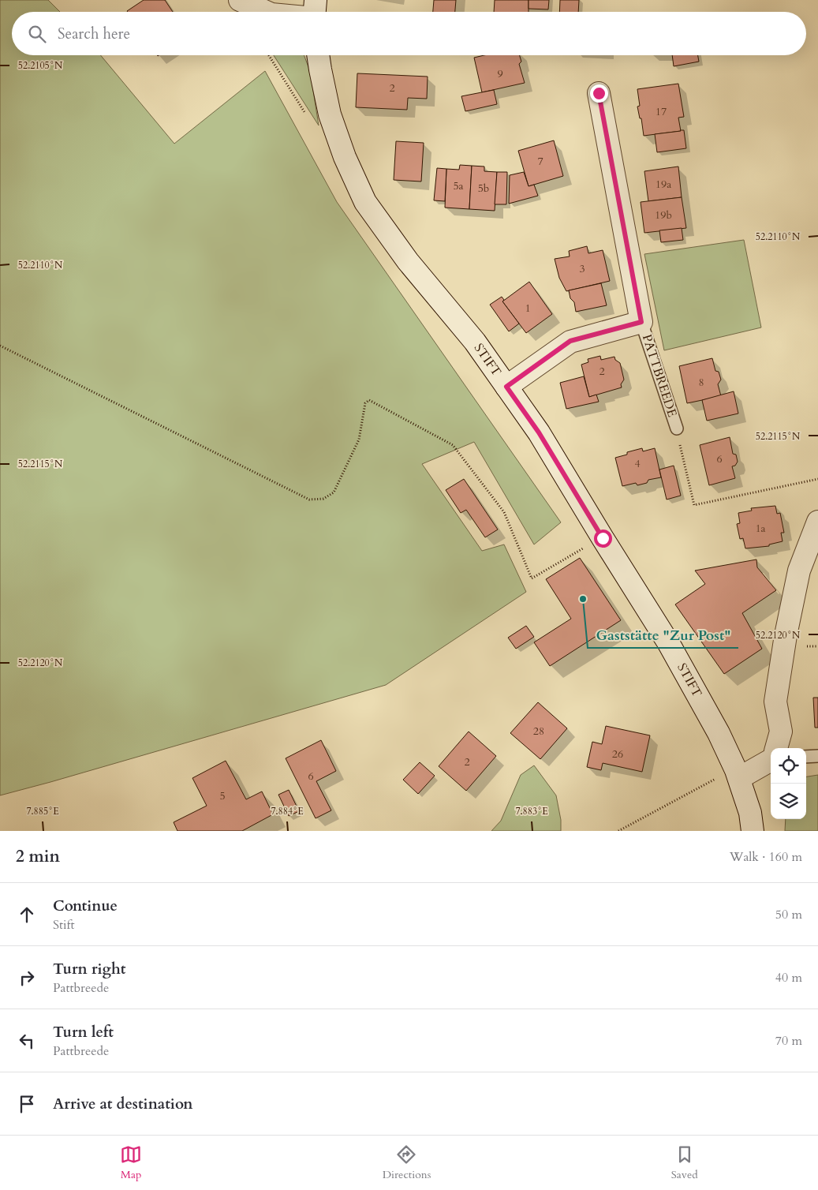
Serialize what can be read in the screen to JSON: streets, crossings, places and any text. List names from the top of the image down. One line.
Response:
{"streets":{"main road":["STIFT","PATTBREEDE"]},"crossings":[["STIFT","PATTBREEDE"]],"places":["Gaststätte \"Zur Post\""],"house_numbers":["9","2","17","7","19a","5a","5b","19b","3","1","2","8","6","4","1a","28","26","2","6","5"],"page":{"search":"Search here","heading":["2 min","Walk · 160 m"],"list":[["Continue","Stift","50 m"],["Turn right","Pattbreede","40 m"],["Turn left","Pattbreede","70 m"],"Arrive at destination"],"nav":["Map","Directions","Saved"]},"coordinates":["52.2105°N","52.2110°N","52.2115°N","52.2120°N","7.885°E","7.884°E","7.883°E"]}
